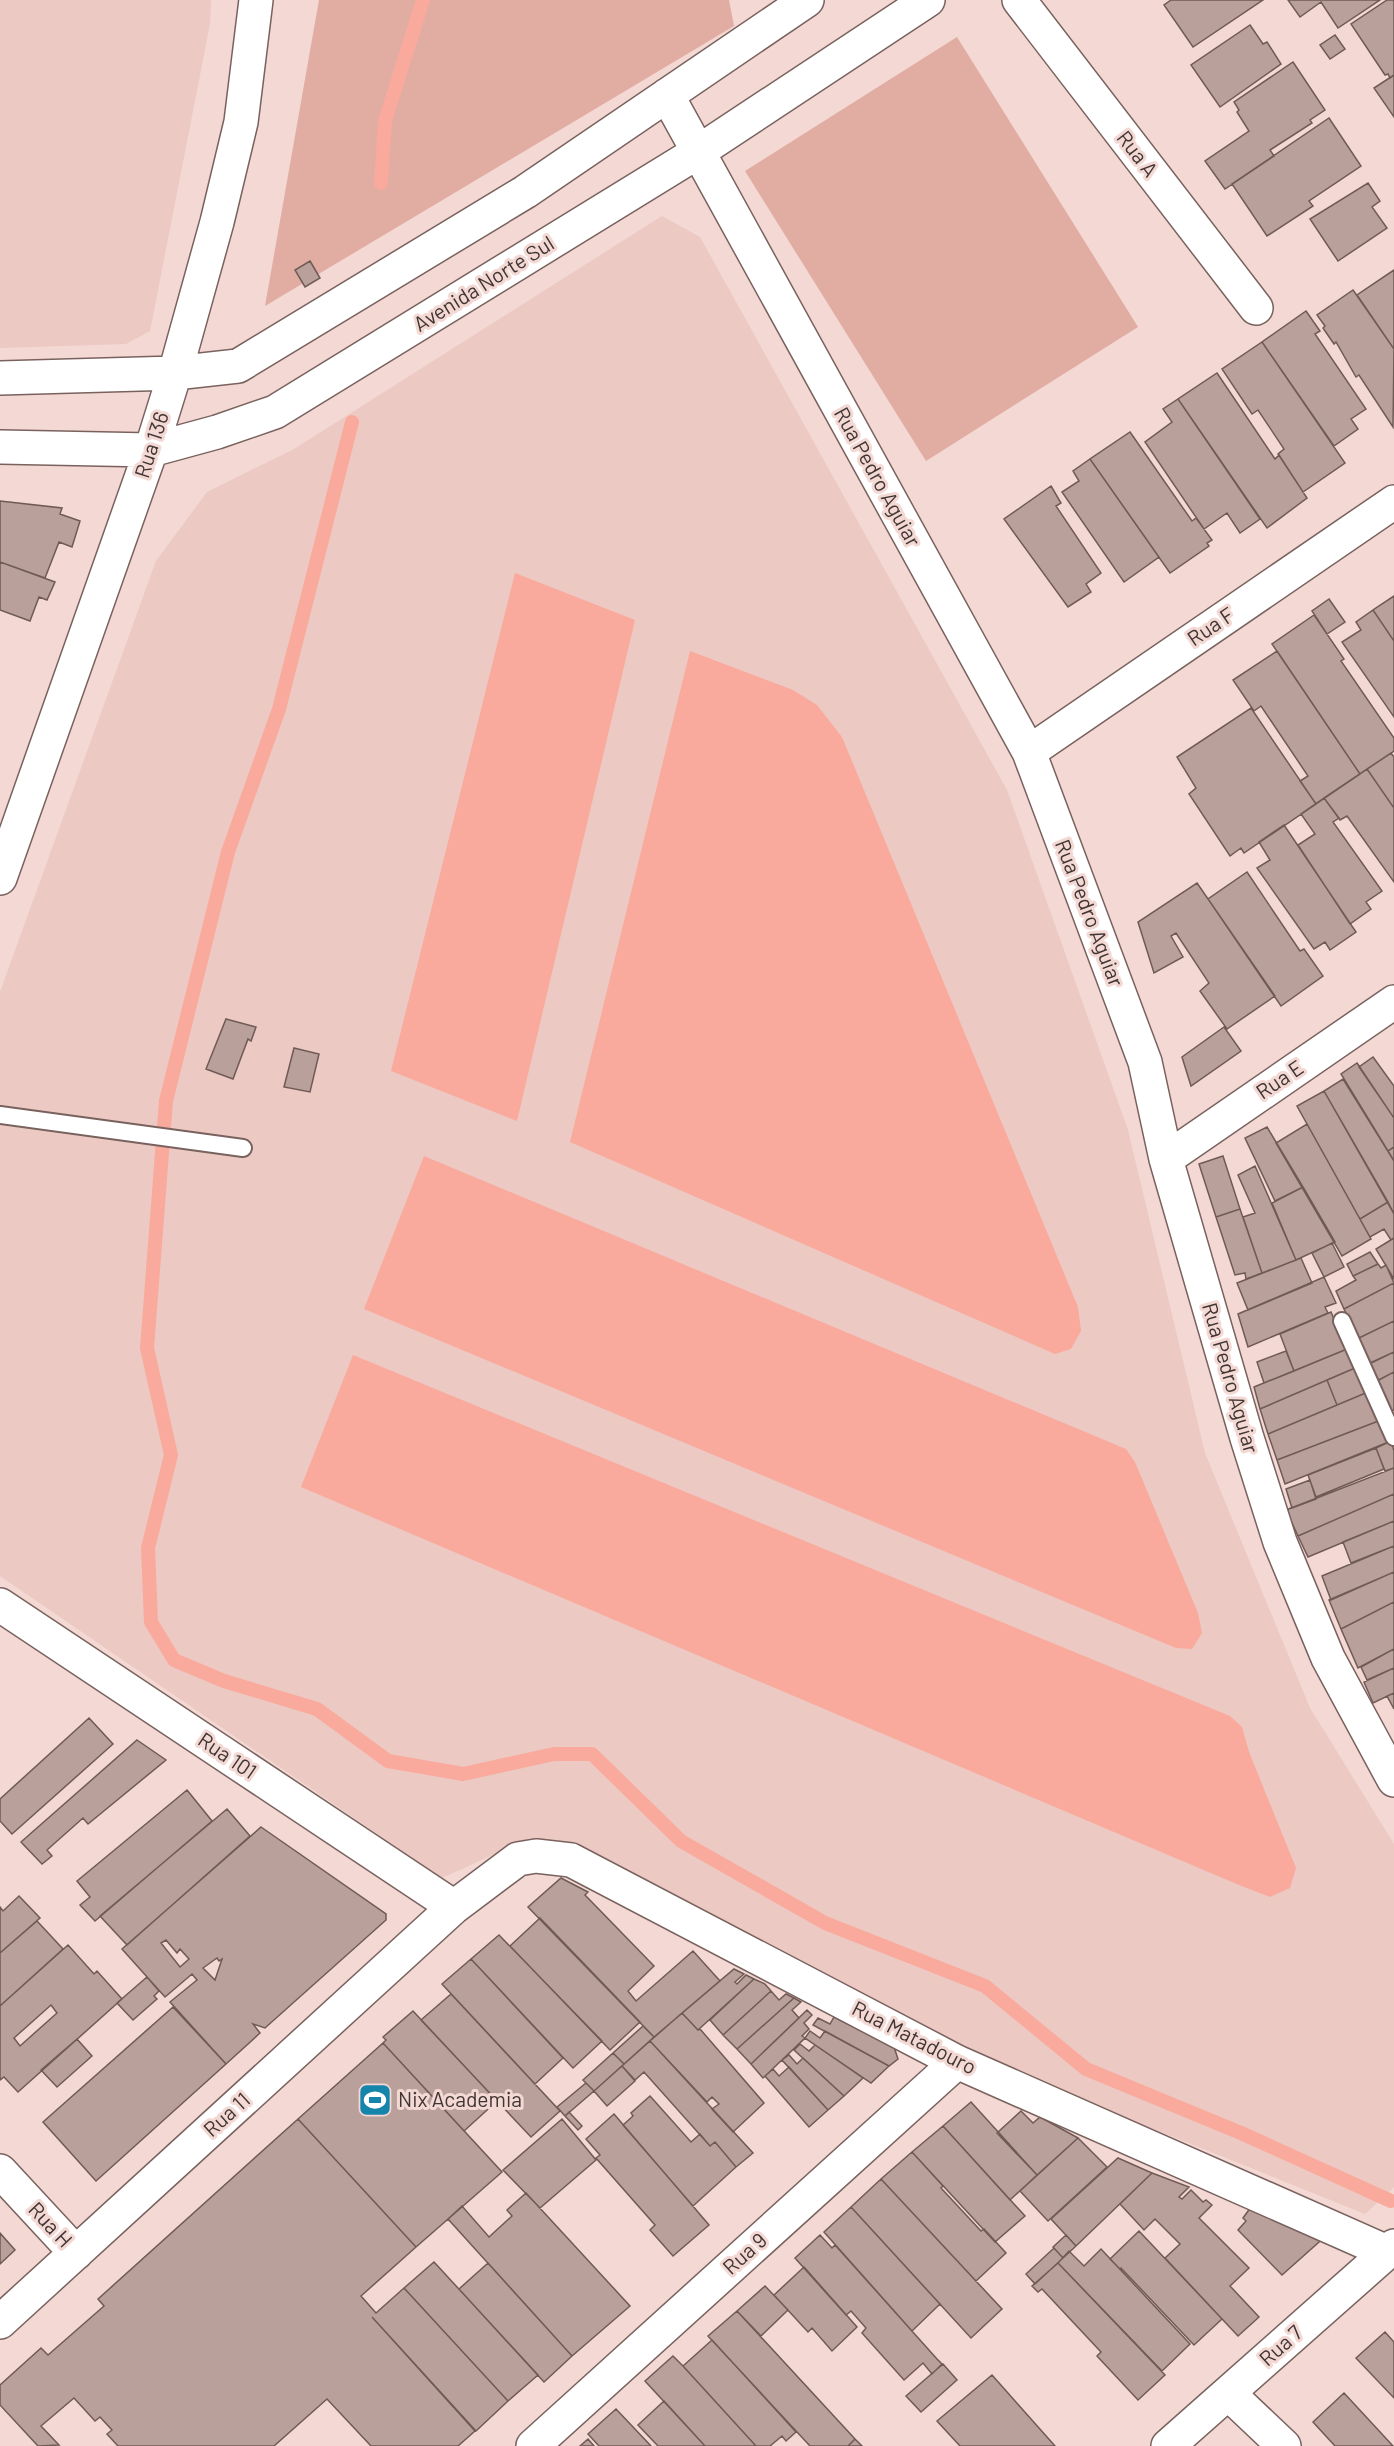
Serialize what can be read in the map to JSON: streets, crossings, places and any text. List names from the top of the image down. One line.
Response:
{"streets":{"street":["Rua A","Avenida Norte Sul","Rua 136","Rua Pedro Aguiar","Rua F","Rua E","Rua 101","Rua Matadouro","Rua 11","Rua H","Rua 9","Rua 7"]},"crossings":[["Avenida Norte Sul","Rua 136"],["Avenida Norte Sul","Rua Pedro Aguiar"],["Rua Pedro Aguiar","Rua F"],["Rua Pedro Aguiar","Rua E"],["Rua 101","Rua Matadouro"],["Rua 101","Rua 11"],["Rua Matadouro","Rua 11"],["Rua Matadouro","Rua 9"],["Rua Matadouro","Rua 7"],["Rua 11","Rua H"]],"places":{"sports":["Nix Academia"]}}
